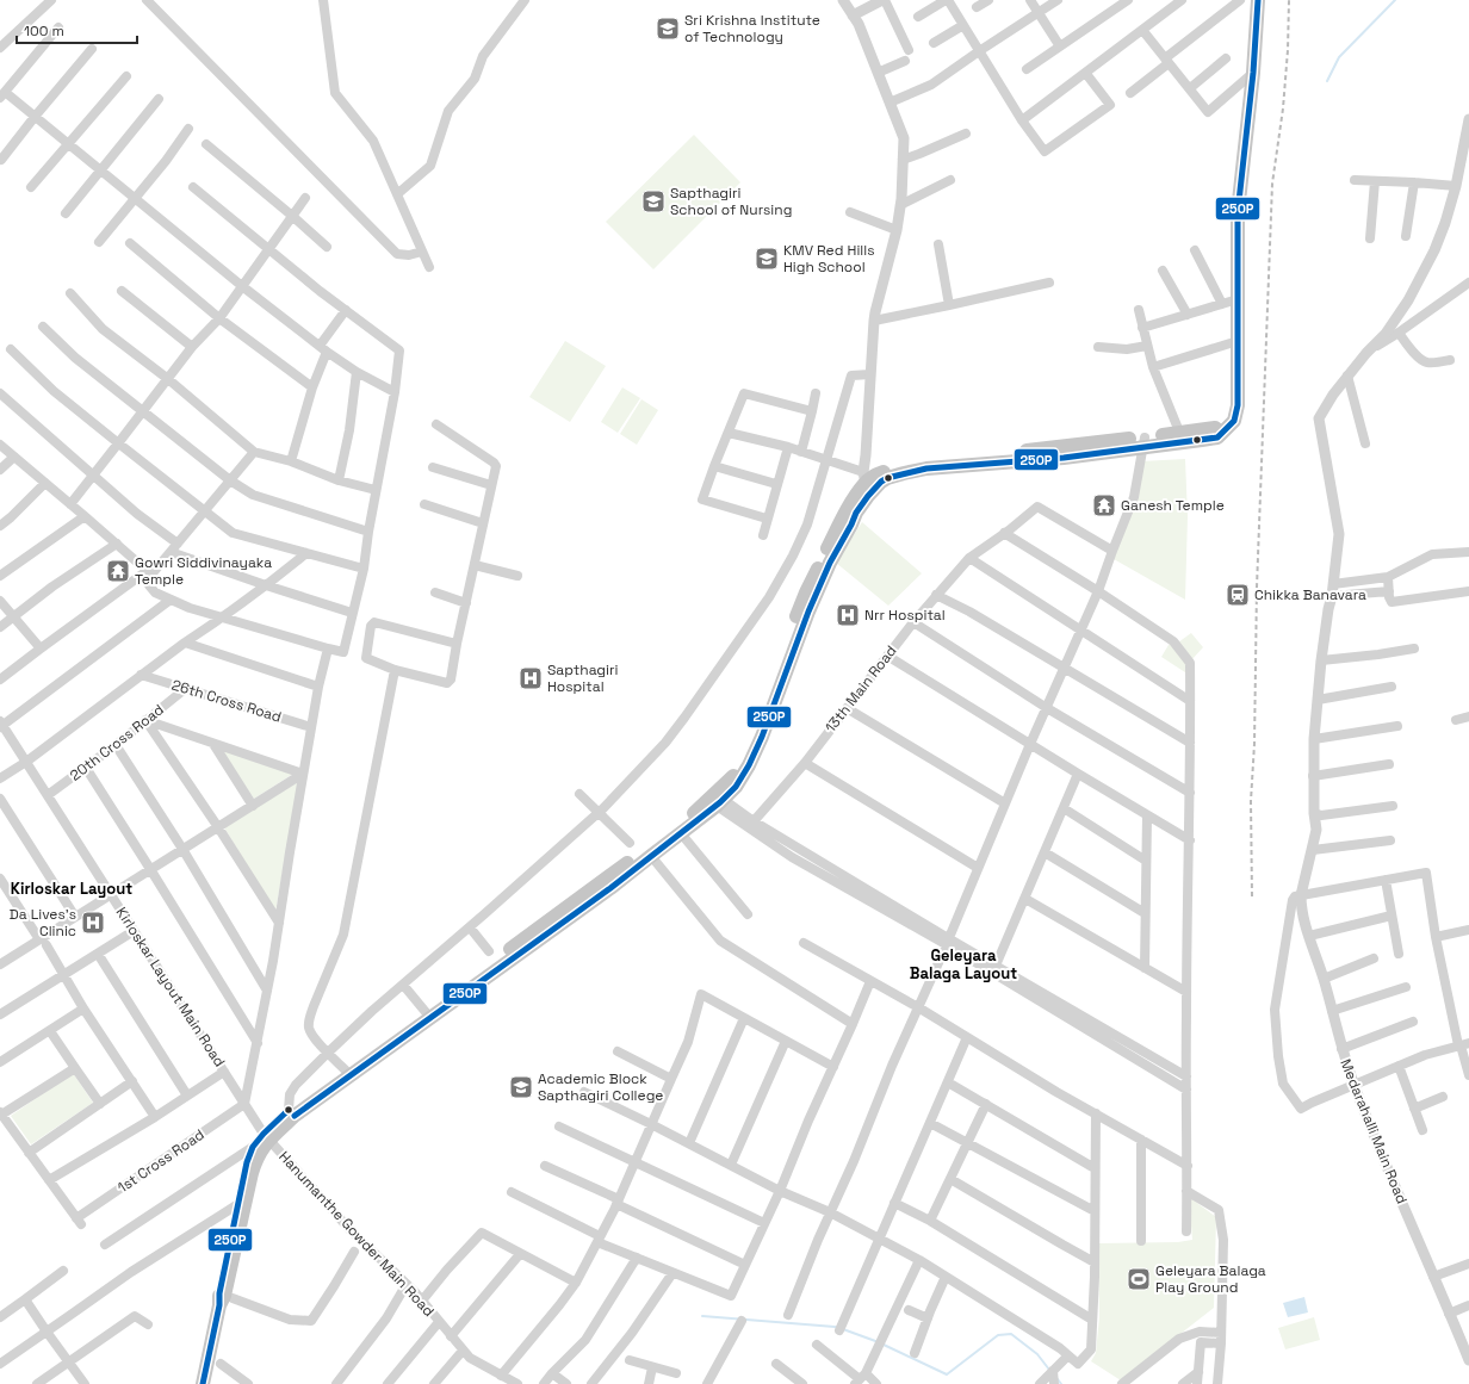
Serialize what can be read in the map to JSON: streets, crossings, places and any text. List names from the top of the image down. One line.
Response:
{"streets":{"street":["13th Main Road","26th Cross Road","20th Cross Road","Kirloskar Layout Main Road","Medarahalli Main Road","1st Cross Road","Hanumanthe Gowder Main Road"]},"crossings":[["26th Cross Road","20th Cross Road"],["20th Cross Road","Kirloskar Layout Main Road"],["Kirloskar Layout Main Road","1st Cross Road"],["Kirloskar Layout Main Road","Hanumanthe Gowder Main Road"]],"districts":["Kirloskar Layout","Geleyara Balaga Layout"],"places":{"school or university":["Sri Krishna Institute of Technology","Sapthagiri School of Nursing","KMV Red Hills High School","Academic Block Sapthagiri College"],"temple":["Ganesh Temple","Gowri Siddivinayaka Temple"],"station":["Chikka Banavara"],"hospital":["Nrr Hospital","Sapthagiri Hospital","Da Lives's Clinic"],"sports":["Geleyara Balaga Play Ground"]},"lines":["transit line 250P"],"scale_bar":"100 m"}
